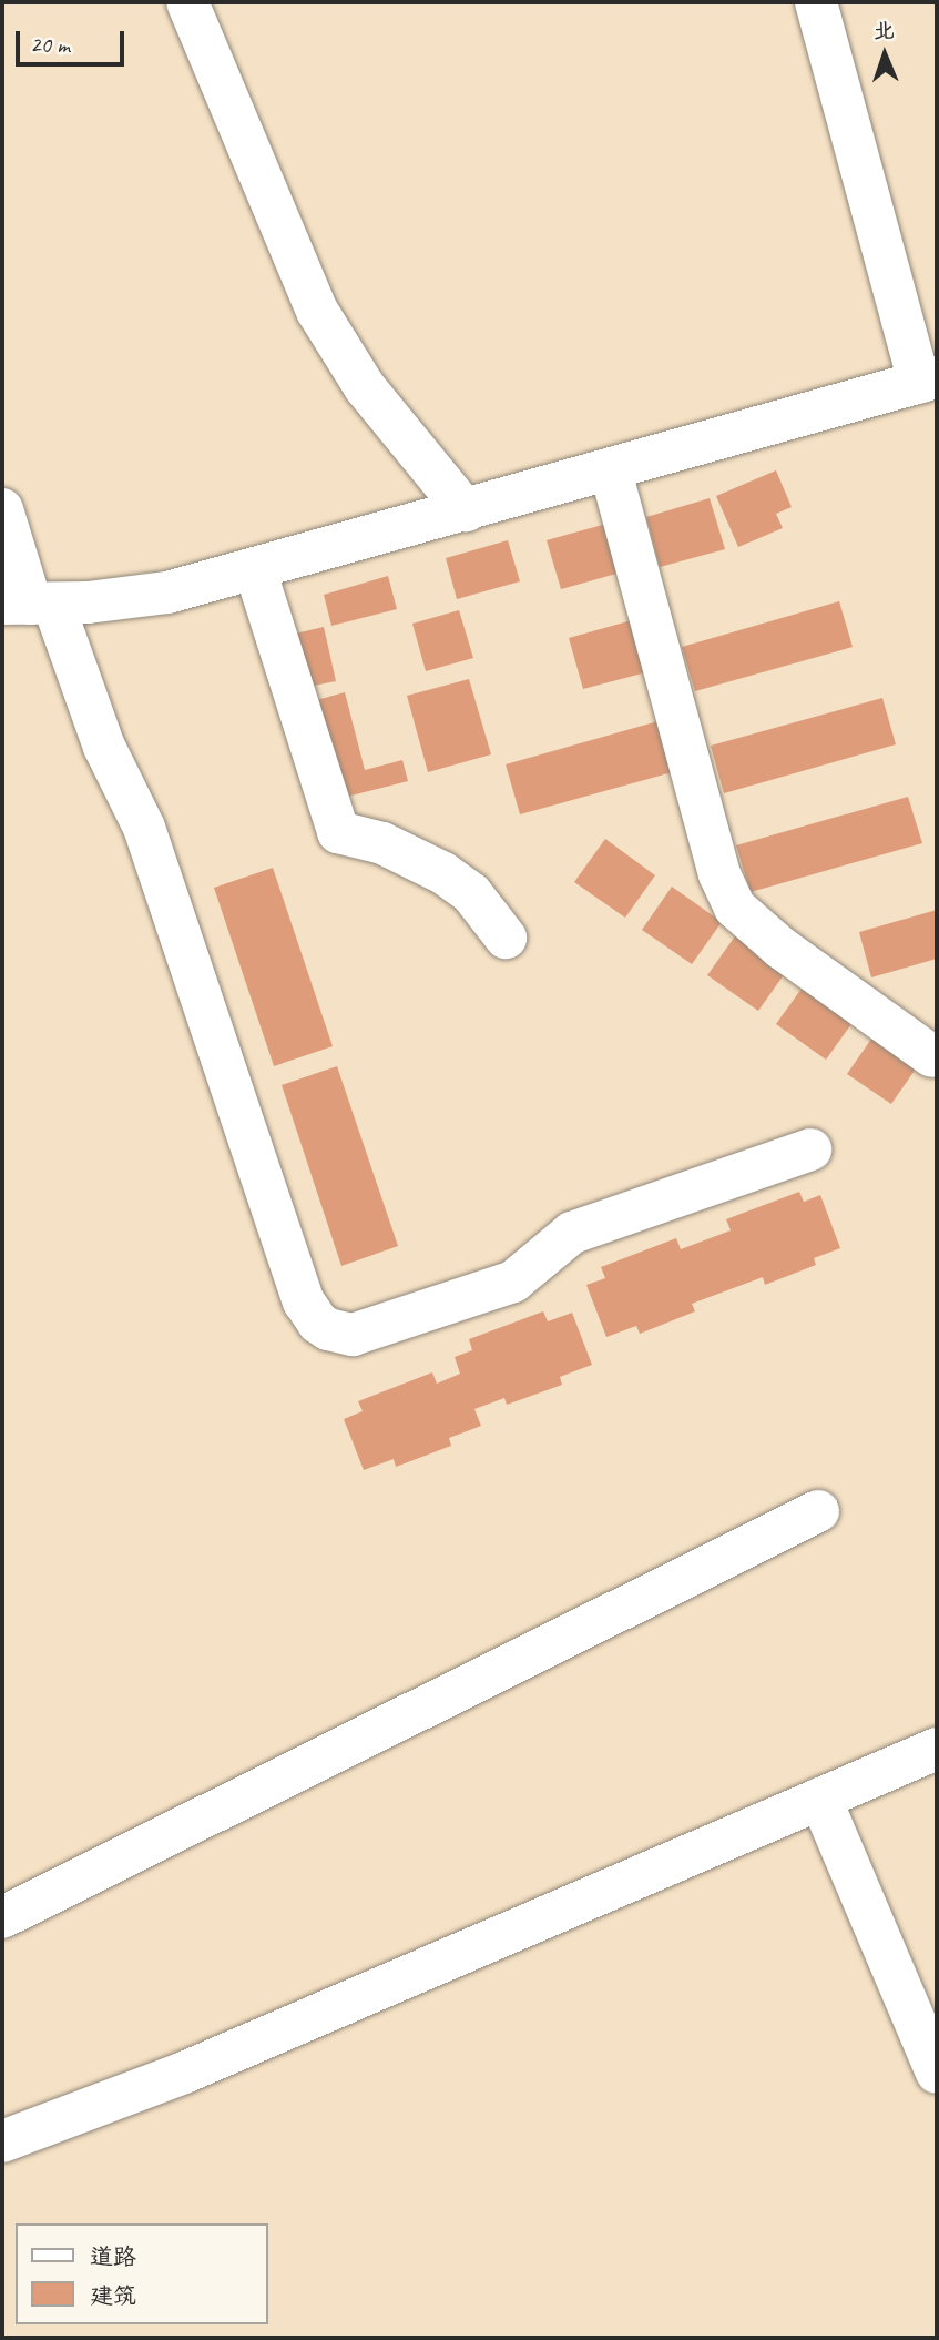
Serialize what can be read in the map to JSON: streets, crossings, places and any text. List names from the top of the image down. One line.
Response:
{"legend":["道路","建筑"],"scale_bar":"20 m","north":"top"}
